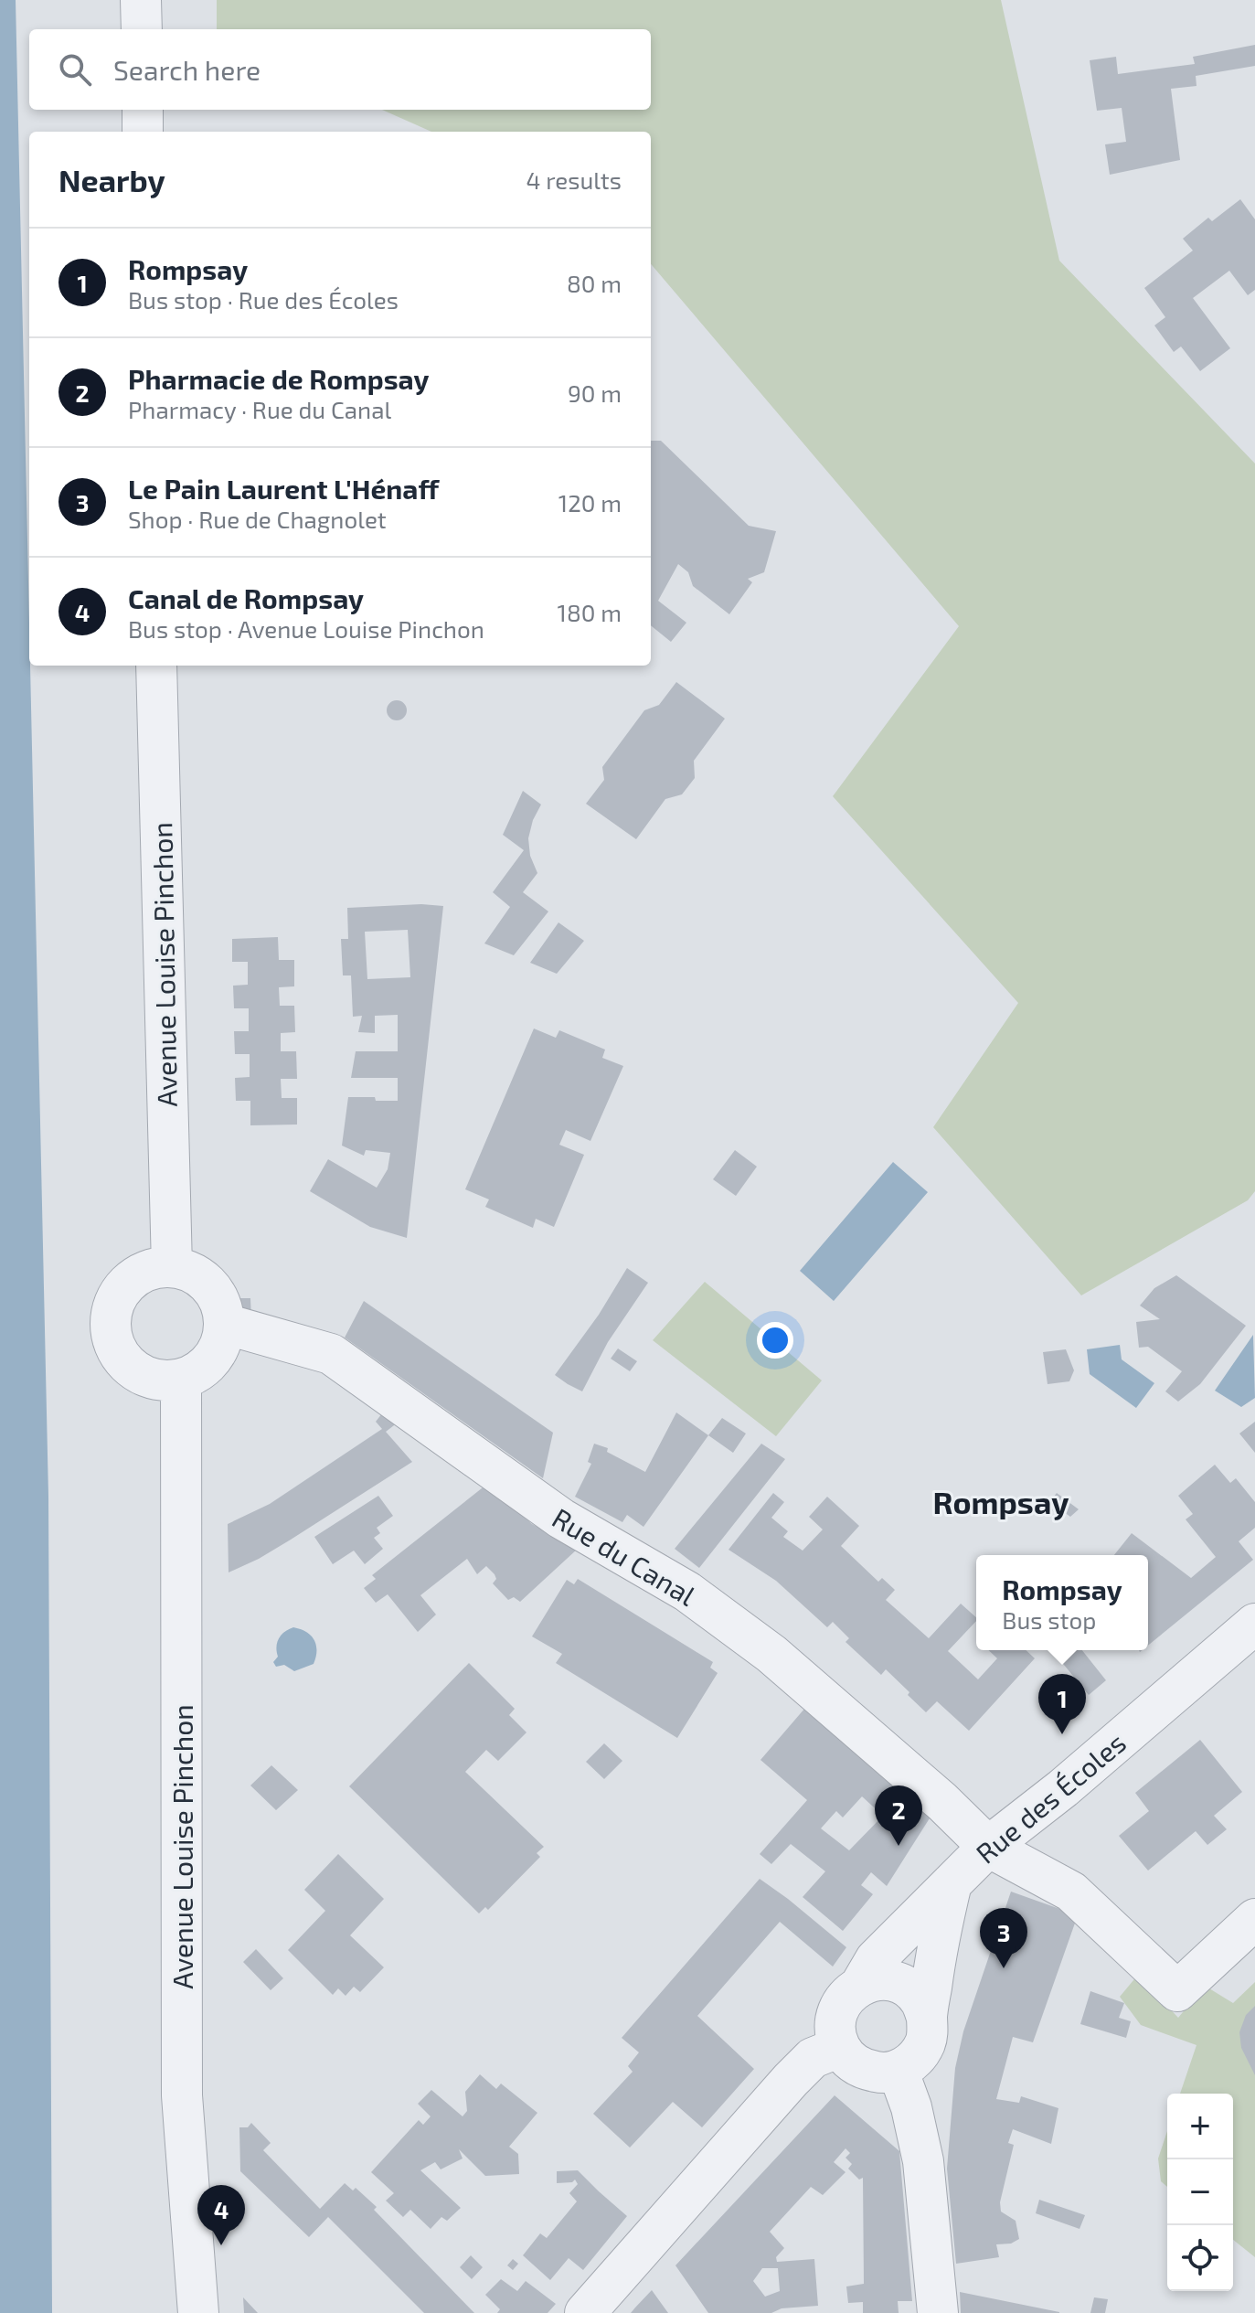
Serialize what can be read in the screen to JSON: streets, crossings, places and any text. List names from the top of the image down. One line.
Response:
{"streets":{"street":["Avenue Louise Pinchon","Rue du Canal","Rue des Écoles"]},"crossings":[["Avenue Louise Pinchon","Rue du Canal"],["Rue du Canal","Rue des Écoles"]],"districts":["Rompsay"],"page":{"search":"Search here","heading":["Nearby","4 results"],"list":[{"mark":"1","name":"Rompsay","note":"Bus stop · Rue des Écoles","value":"80 m"},{"mark":"2","name":"Pharmacie de Rompsay","note":"Pharmacy · Rue du Canal","value":"90 m"},{"mark":"3","name":"Le Pain Laurent L'Hénaff","note":"Shop · Rue de Chagnolet","value":"120 m"},{"mark":"4","name":"Canal de Rompsay","note":"Bus stop · Avenue Louise Pinchon","value":"180 m"}],"popup":["Rompsay","Bus stop"],"pins":["1","2","3","4"],"map_buttons":["+","−"]}}
